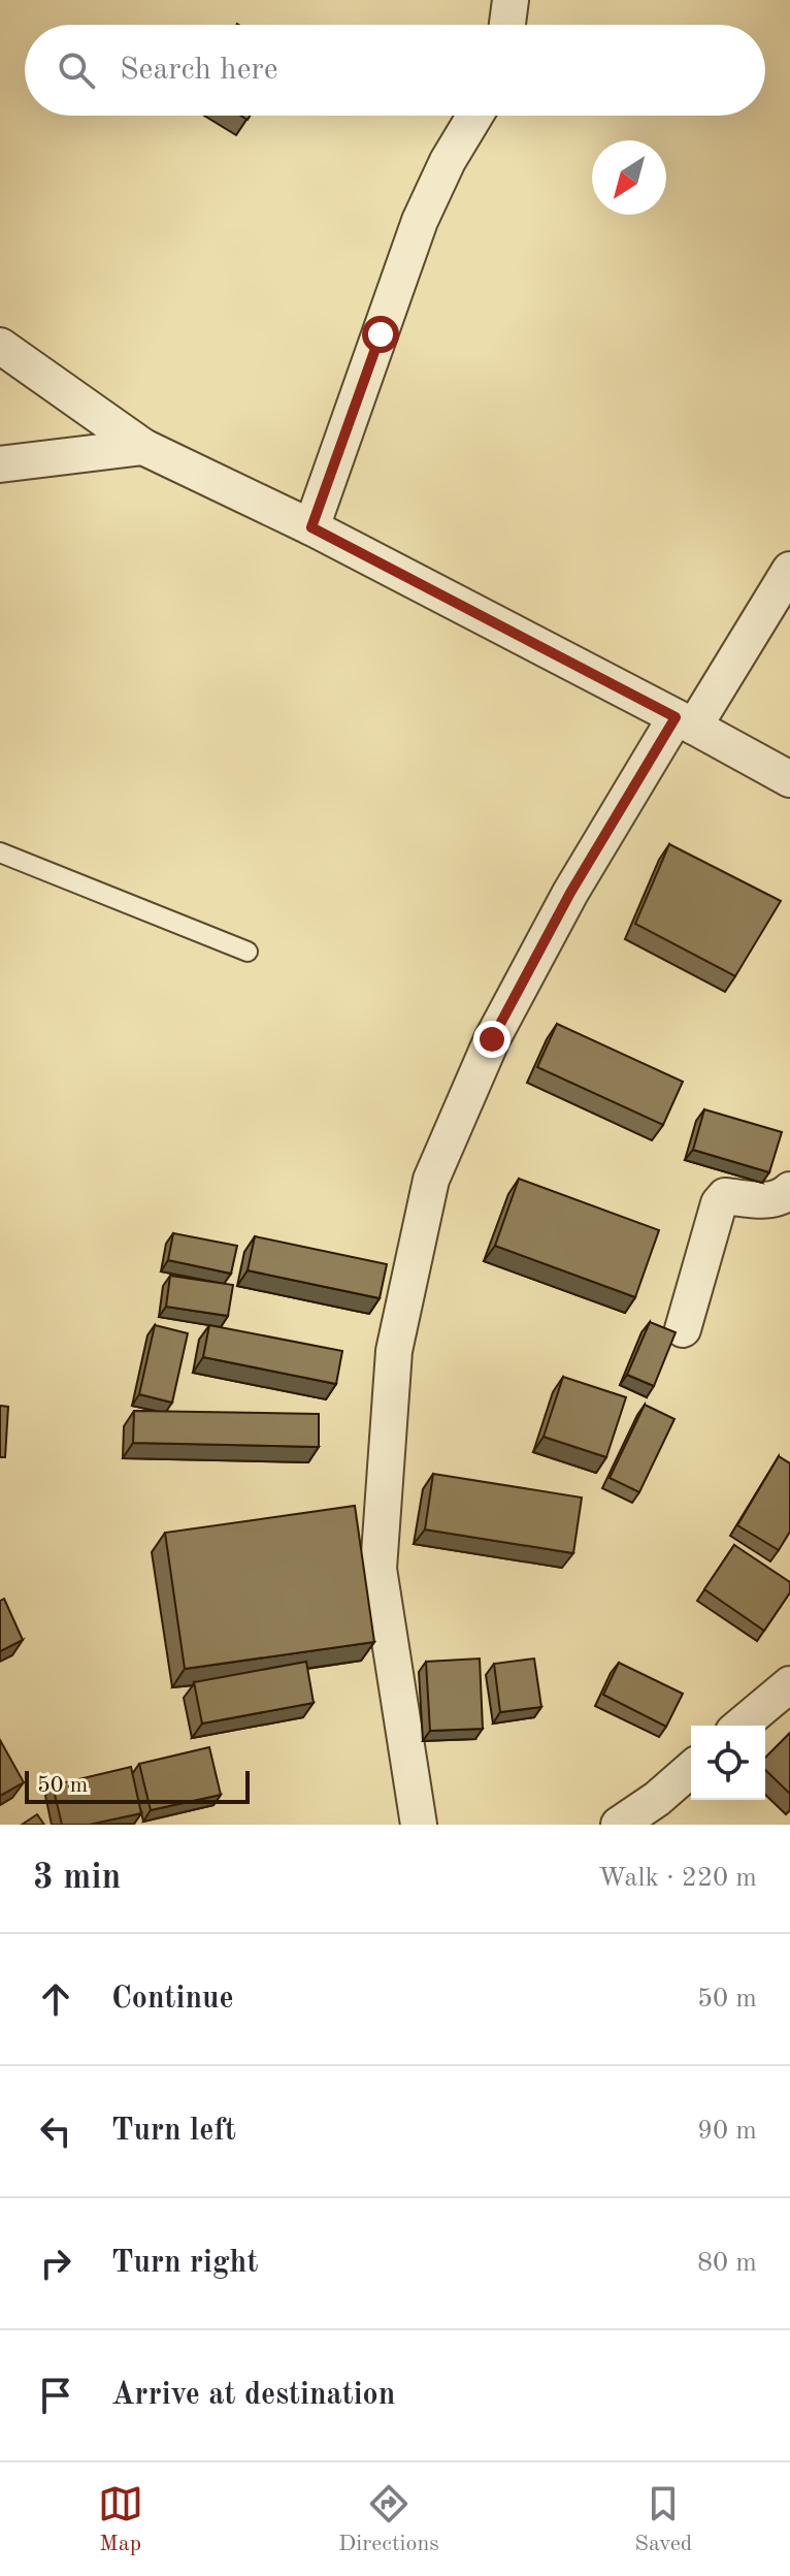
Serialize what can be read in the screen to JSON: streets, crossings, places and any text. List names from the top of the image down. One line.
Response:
{"scale_bar":"50 m","north":"bottom left","page":{"search":"Search here","scale":"50 m","heading":["3 min","Walk · 220 m"],"list":[["Continue","50 m"],["Turn left","90 m"],["Turn right","80 m"],"Arrive at destination"],"nav":["Map","Directions","Saved"]}}
